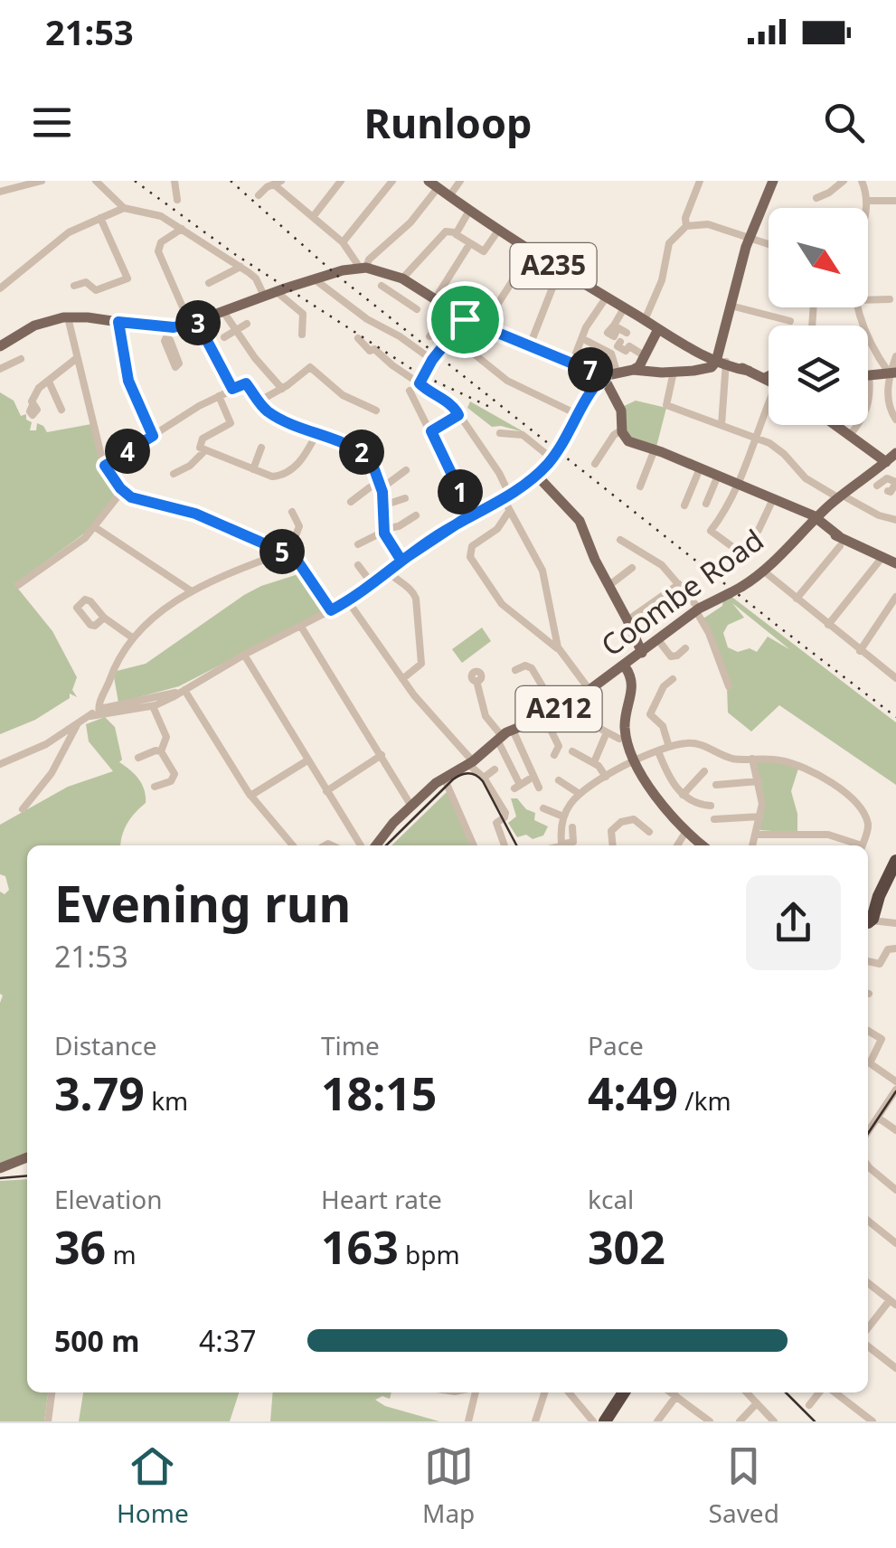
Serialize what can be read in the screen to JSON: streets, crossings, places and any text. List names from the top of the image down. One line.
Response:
{"streets":{"main road":["A235","Coombe Road","A212"]},"crossings":[["Coombe Road","A212"]],"north":"bottom right","page":{"status":"21:53","header":"Runloop","pins":["3","7","4","2","1","5"],"heading":["Evening run","21:53"],"stats":[["Distance","3.79 km"],["Time","18:15"],["Pace","4:49 /km"],["Elevation","36 m"],["Heart rate","163 bpm"],["kcal","302"]],"list":[{"name":"500 m","note":"4:37"}],"tabs":["Home","Map","Saved"]}}
